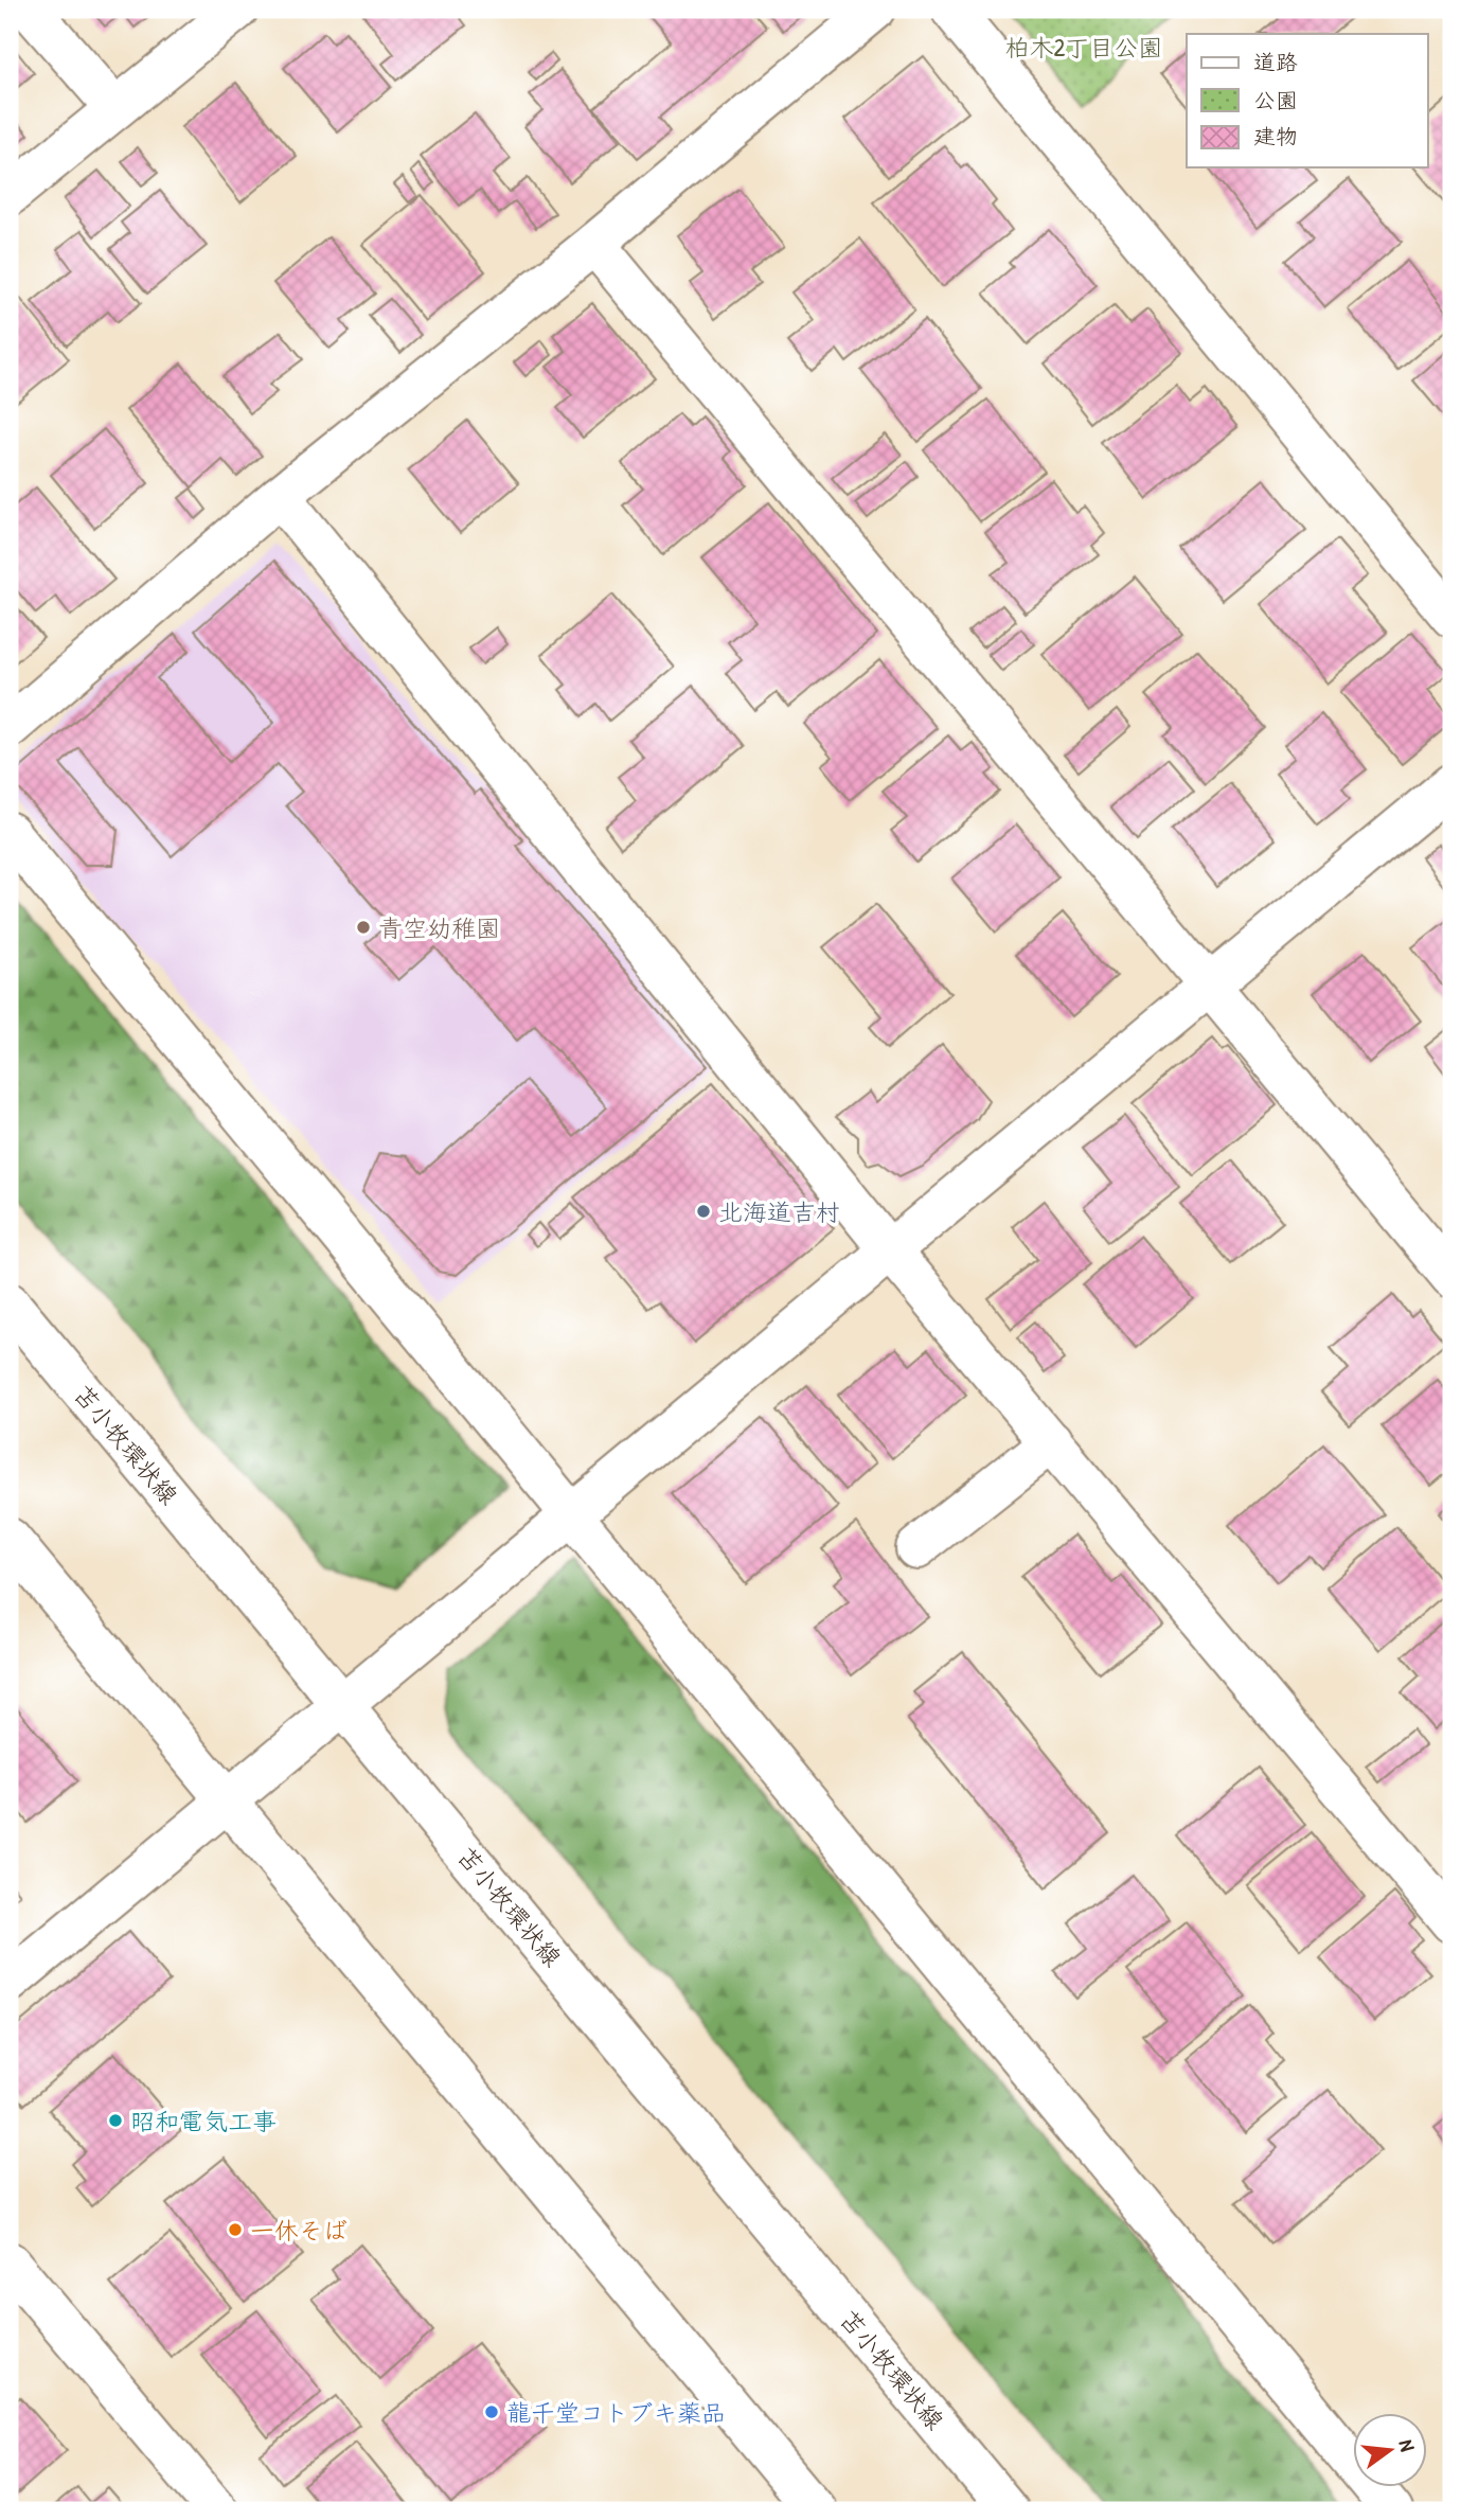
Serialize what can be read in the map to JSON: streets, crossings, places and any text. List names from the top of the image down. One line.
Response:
{"streets":{"street":["苫小牧環状線"]},"parks":["柏木2丁目公園"],"places":["青空幼稚園","北海道吉村","昭和電気工事","一休そば","龍千堂コトブキ薬品"],"legend":["道路","公園","建物"],"north":"right"}
